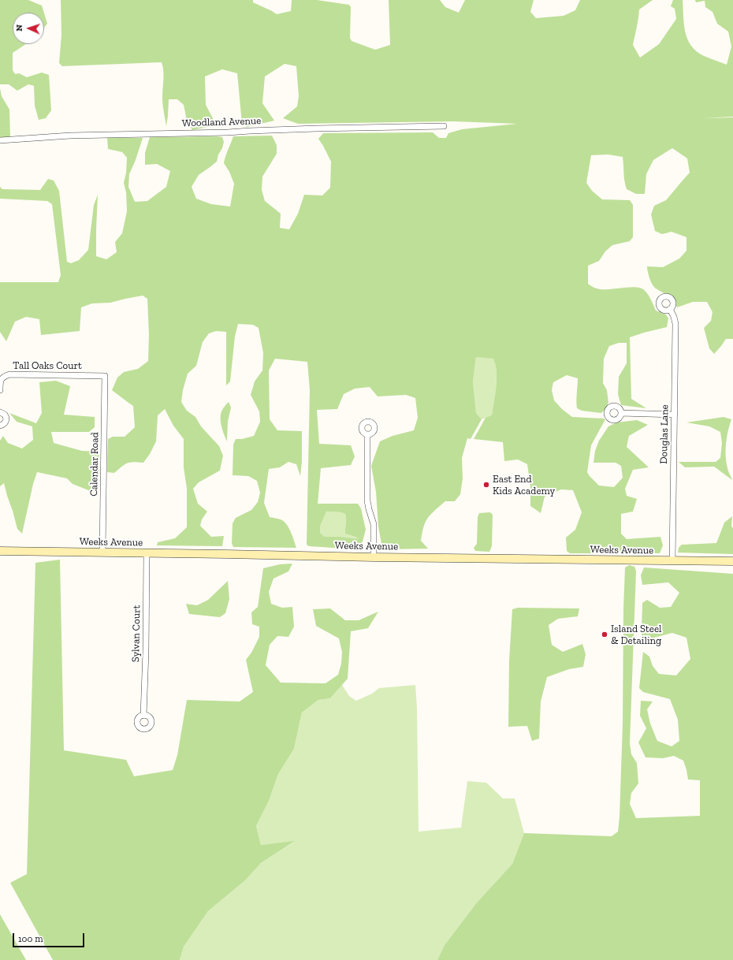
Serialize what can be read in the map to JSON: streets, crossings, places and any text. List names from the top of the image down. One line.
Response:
{"streets":{"street":["Woodland Avenue","Tall Oaks Court","Douglas Lane","Calendar Road","Weeks Avenue","Sylvan Court"]},"crossings":[["Tall Oaks Court","Calendar Road"],["Douglas Lane","Weeks Avenue"],["Calendar Road","Weeks Avenue"],["Weeks Avenue","Sylvan Court"]],"places":["East End Kids Academy","Island Steel & Detailing"],"scale_bar":"100 m","north":"left"}
